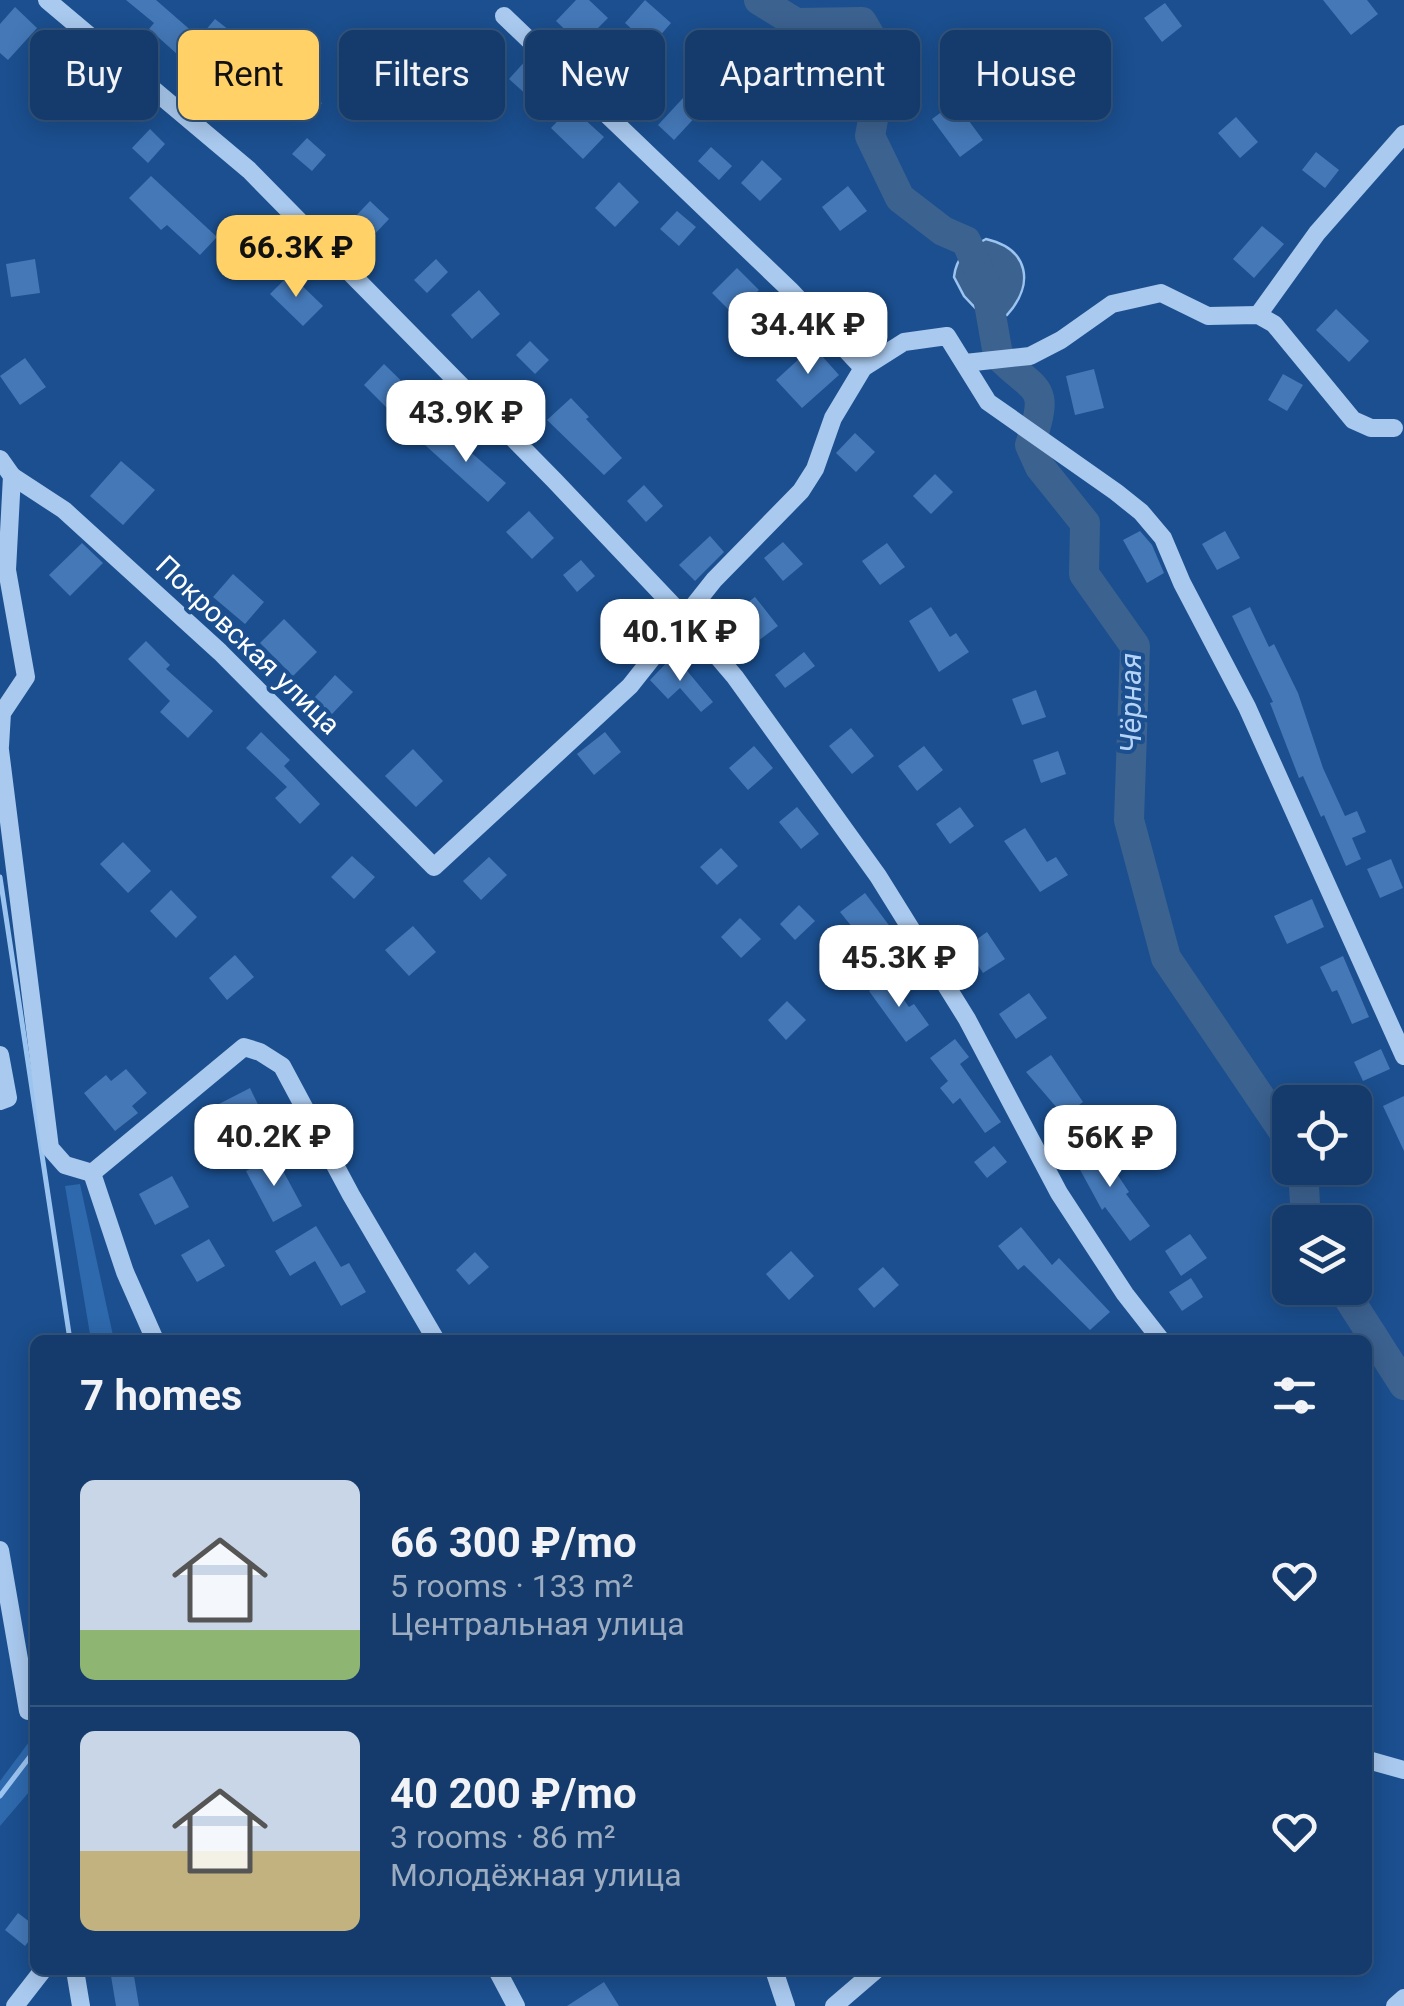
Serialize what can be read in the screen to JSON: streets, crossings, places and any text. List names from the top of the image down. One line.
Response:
{"streets":{"street":["Покровская улица"]},"water":["Чёрная"],"page":{"chip":["Buy","Rent","Filters","New","Apartment","House"],"price":["66.3K ₽","34.4K ₽","43.9K ₽","40.1K ₽","45.3K ₽","40.2K ₽","56K ₽"],"heading":"7 homes","list":[{"name":"66 300 ₽/mo","note":"5 rooms · 133 m² · Центральная улица"},{"name":"40 200 ₽/mo","note":"3 rooms · 86 m² · Молодёжная улица"}]}}
